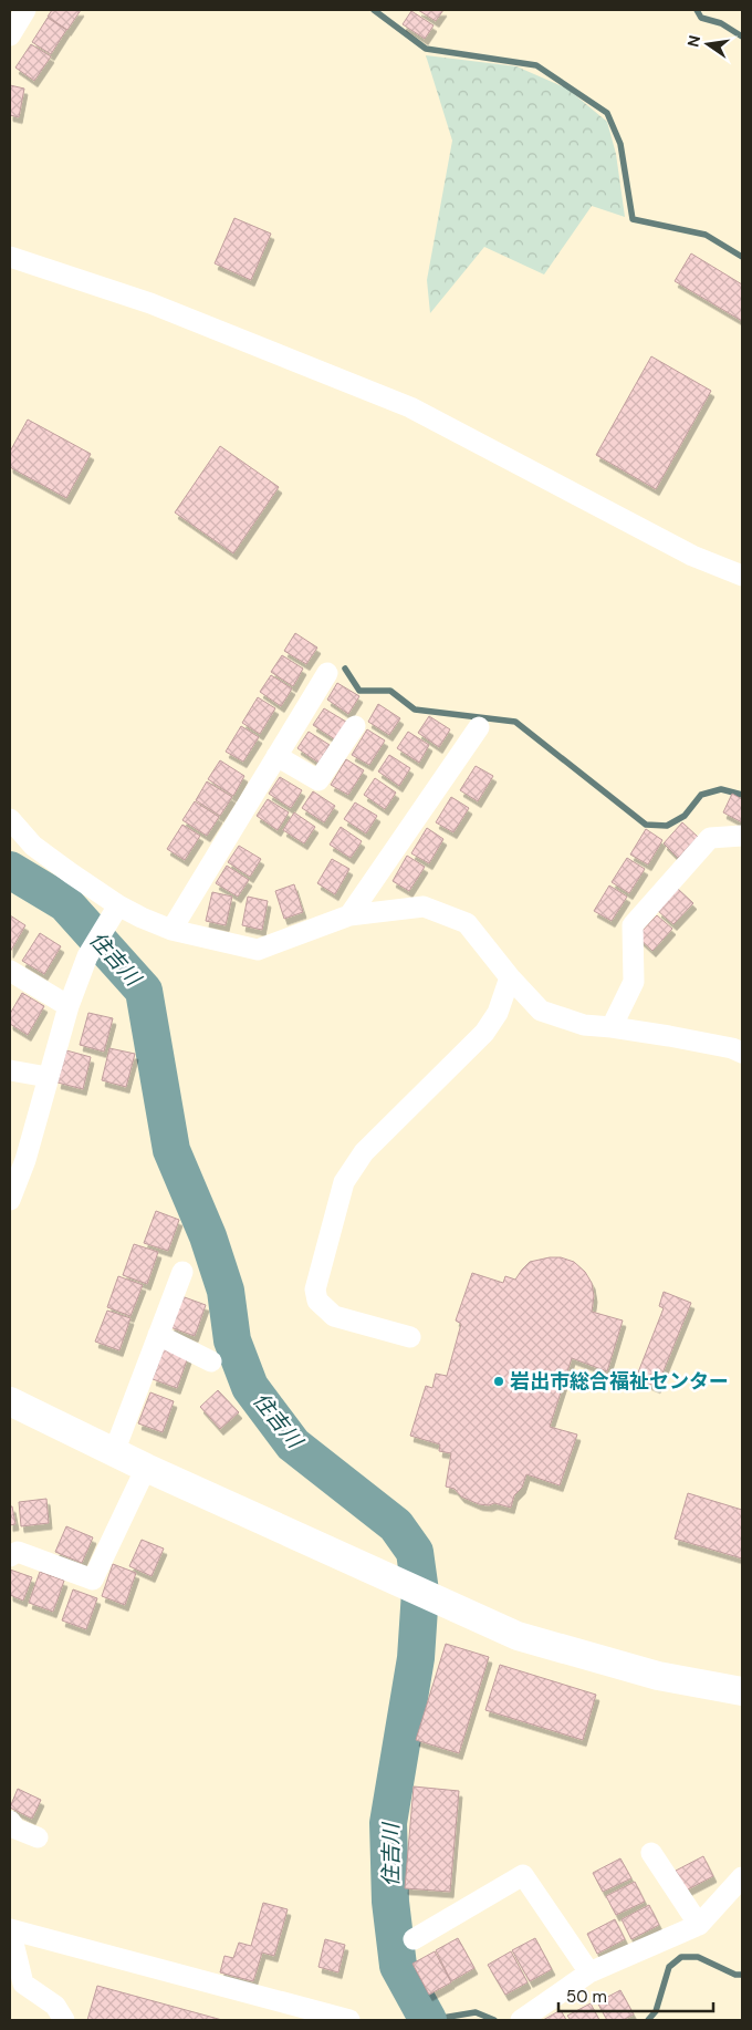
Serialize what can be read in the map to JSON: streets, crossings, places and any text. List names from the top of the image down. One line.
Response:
{"water":["住吉川"],"places":["岩出市総合福祉センター"],"scale_bar":"50 m","north":"left"}
